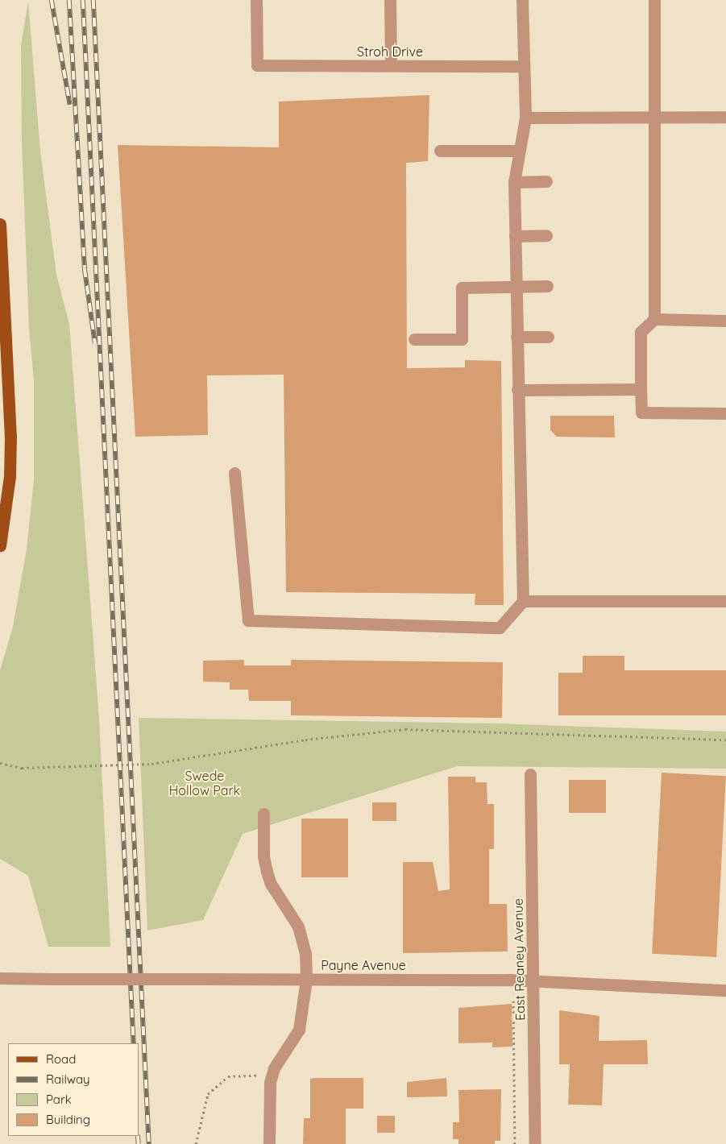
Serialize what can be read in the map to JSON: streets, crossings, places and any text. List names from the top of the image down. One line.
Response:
{"streets":{"street":["Stroh Drive","East Reaney Avenue","Payne Avenue"]},"crossings":[["East Reaney Avenue","Payne Avenue"]],"parks":["Swede Hollow Park"],"legend":["Road","Railway","Park","Building"]}
